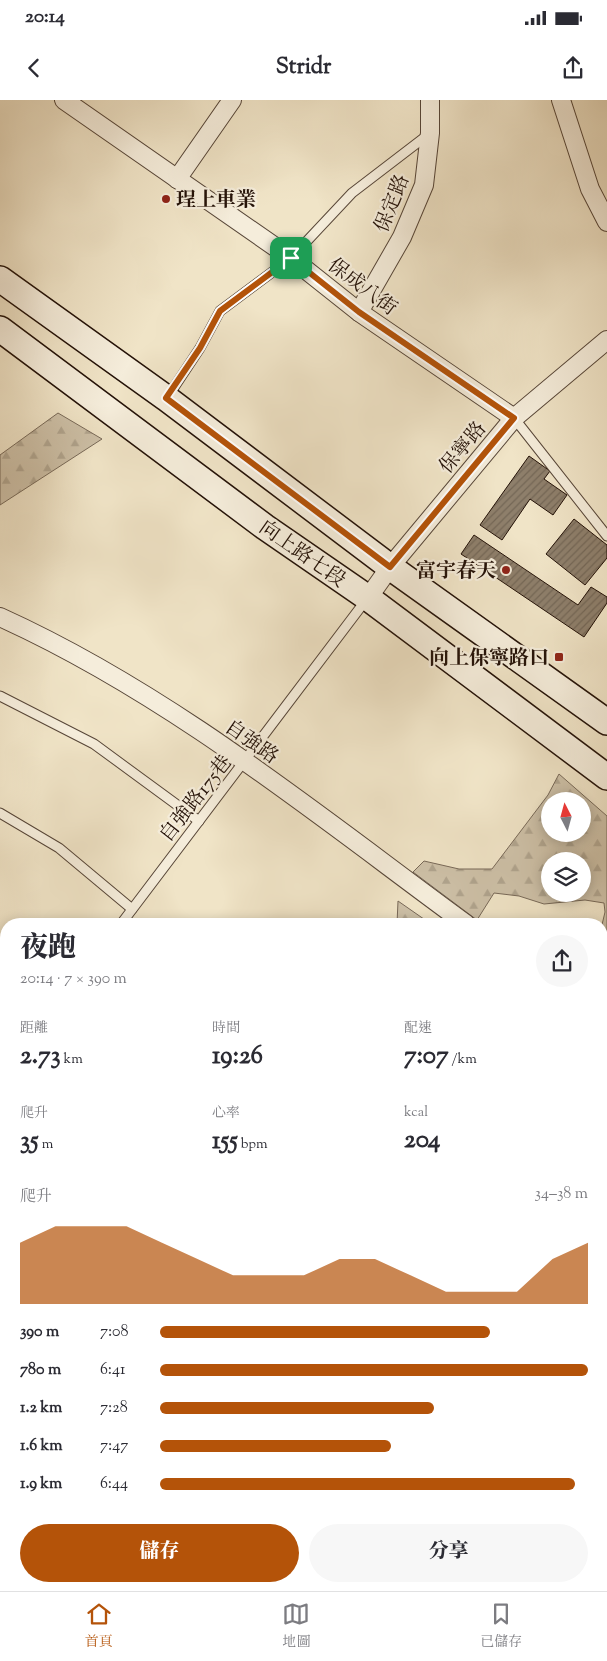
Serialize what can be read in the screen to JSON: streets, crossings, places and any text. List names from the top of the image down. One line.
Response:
{"streets":{"main road":["向上路七段"],"street":["保定路","保成八街","保寧路","自強路"],"lane":["自強路175巷"]},"crossings":[["保定路","保成八街"],["保成八街","保寧路"],["保寧路","向上路七段"],["保寧路","自強路175巷"],["向上路七段","自強路175巷"],["自強路","自強路175巷"]],"places":{"other":["珵上車業","富宇春天"],"transit":["向上保寧路口"]},"north":"top","page":{"status":"20:14","header":"Stridr","heading":["夜跑","20:14 · 7 × 390 m"],"stats":[["距離","2.73 km"],["時間","19:26"],["配速","7:07 /km"],["爬升","35 m"],["心率","155 bpm"],["kcal","204"]],"chart":["爬升","34–38 m"],"list":[{"name":"390 m","note":"7:08"},{"name":"780 m","note":"6:41"},{"name":"1.2 km","note":"7:28"},{"name":"1.6 km","note":"7:47"},{"name":"1.9 km","note":"6:44"}],"buttons":["儲存","分享"],"tabs":["首頁","地圖","已儲存"]}}
